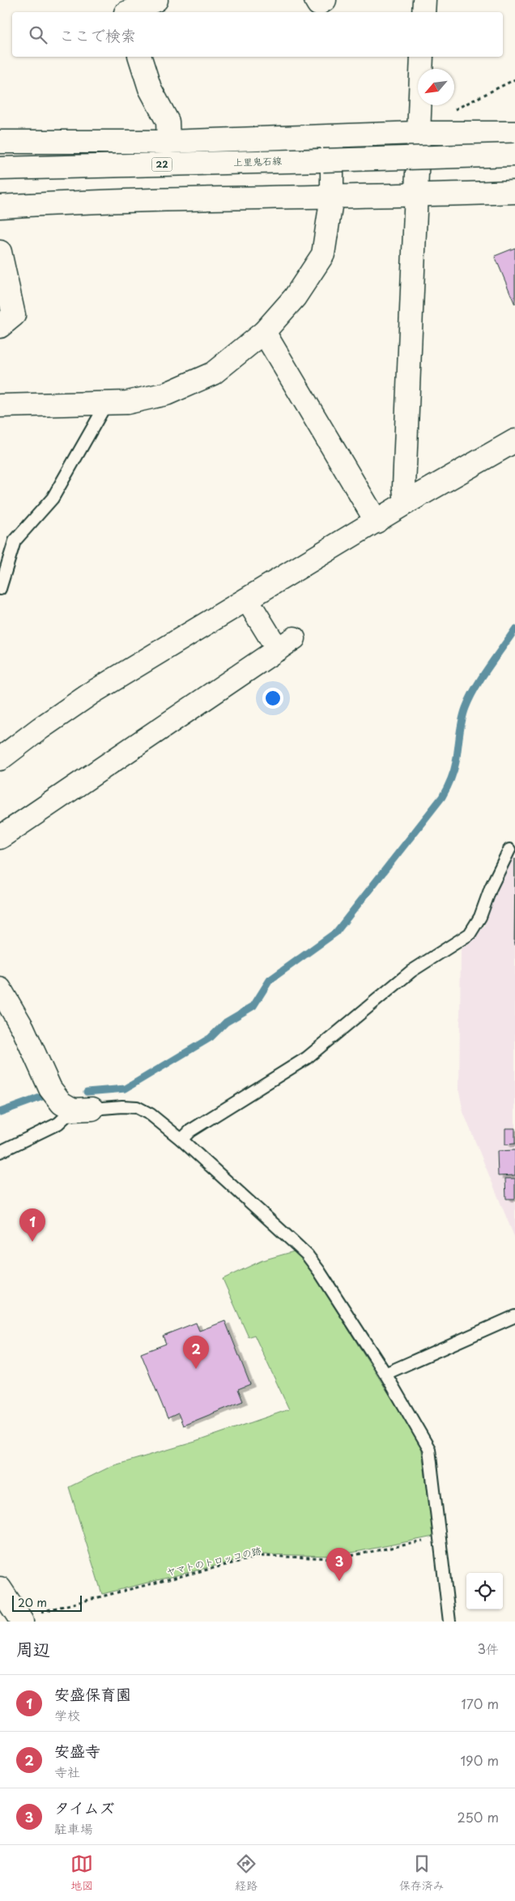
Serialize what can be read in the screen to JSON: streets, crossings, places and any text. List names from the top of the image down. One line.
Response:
{"streets":{"street":["上里鬼石線","22"],"path":["ヤマトのトロッコの跡"]},"scale_bar":"20 m","north":"bottom left","page":{"search":"ここで検索","pins":["1","2","3"],"scale":"20 m","heading":["周辺","3件"],"list":[{"mark":"1","name":"安盛保育園","note":"学校","value":"170 m"},{"mark":"2","name":"安盛寺","note":"寺社","value":"190 m"},{"mark":"3","name":"タイムズ","note":"駐車場","value":"250 m"}],"nav":["地図","経路","保存済み"]}}
